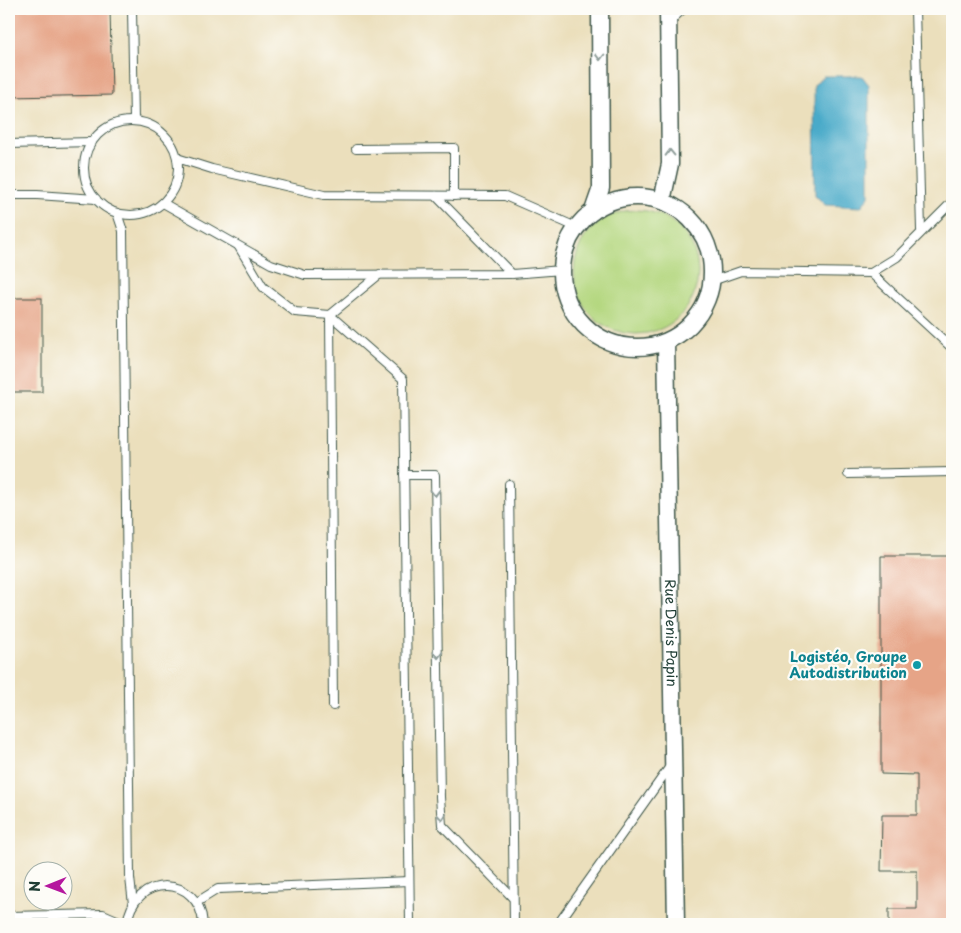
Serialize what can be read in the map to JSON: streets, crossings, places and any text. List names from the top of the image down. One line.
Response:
{"streets":{"street":["Rue Denis Papin"]},"places":["Logistéo, Groupe Autodistribution"],"north":"left"}
